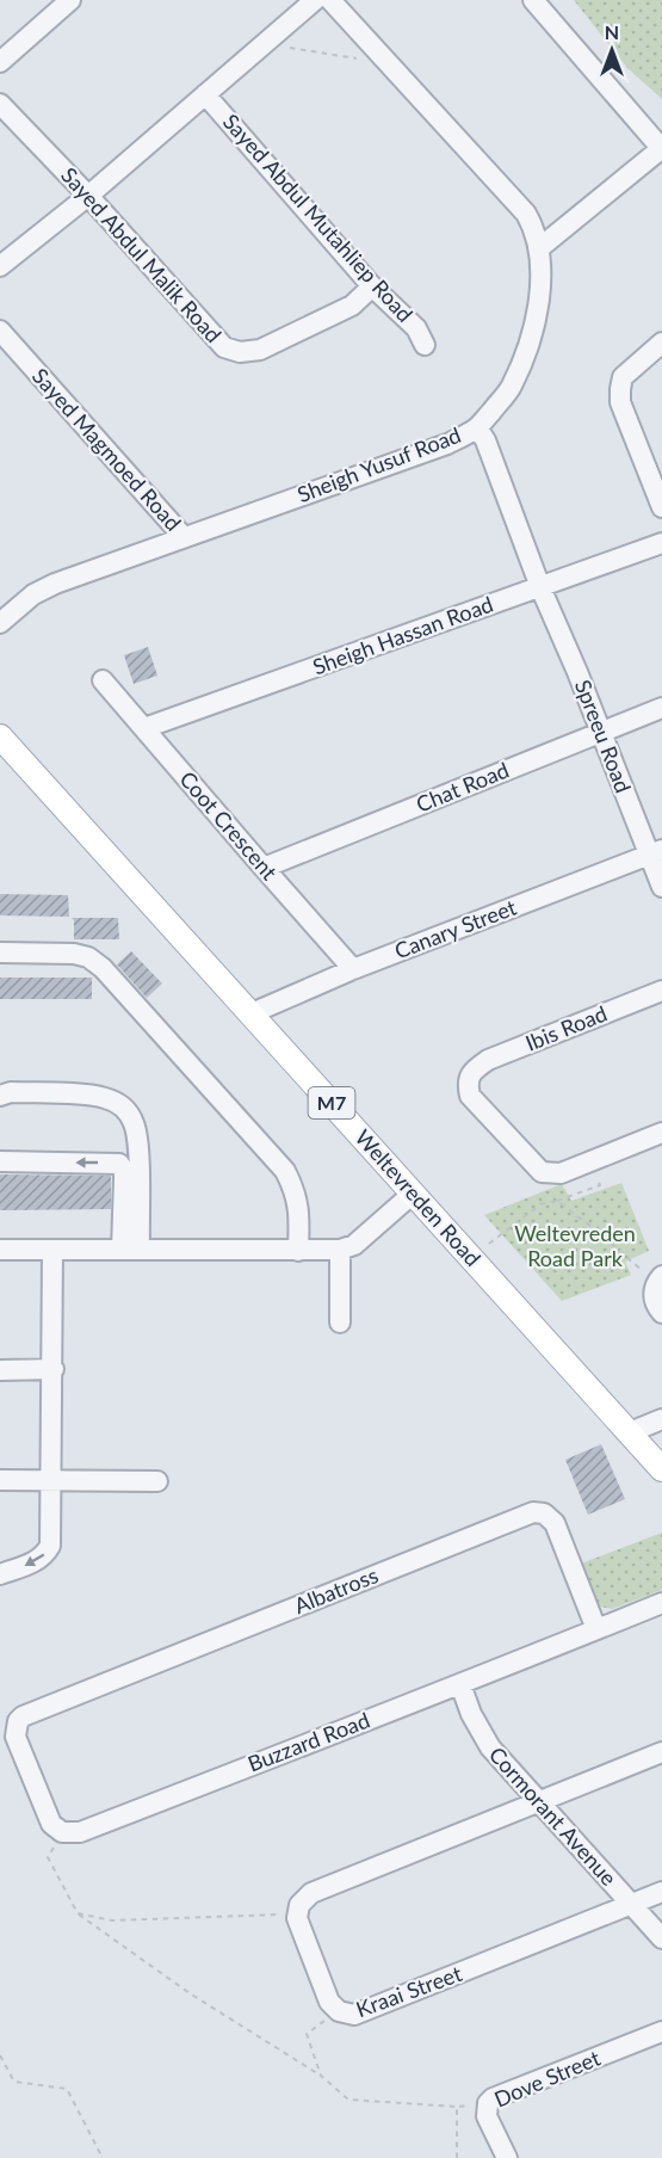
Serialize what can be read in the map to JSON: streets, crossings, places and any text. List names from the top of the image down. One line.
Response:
{"streets":{"main road":["M7","Weltevreden Road"],"street":["Sayed Abdul Mutahliep Road","Sayed Abdul Malik Road","Sayed Magmoed Road","Sheigh Yusuf Road","Sheigh Hassan Road","Spreeu Road","Chat Road","Coot Crescent","Canary Street","Ibis Road","Albatross","Buzzard Road","Cormorant Avenue","Kraai Street","Dove Street"]},"crossings":[["Sayed Abdul Mutahliep Road","Sayed Abdul Malik Road"],["Sayed Magmoed Road","Sheigh Yusuf Road"],["Sheigh Yusuf Road","Spreeu Road"],["Sheigh Hassan Road","Spreeu Road"],["Sheigh Hassan Road","Coot Crescent"],["Spreeu Road","Chat Road"],["Spreeu Road","Canary Street"],["Chat Road","Coot Crescent"],["Coot Crescent","Canary Street"],["Canary Street","Weltevreden Road"],["Albatross","Buzzard Road"],["Buzzard Road","Cormorant Avenue"],["Cormorant Avenue","Kraai Street"]],"parks":["Weltevreden Road Park"],"north":"top"}
